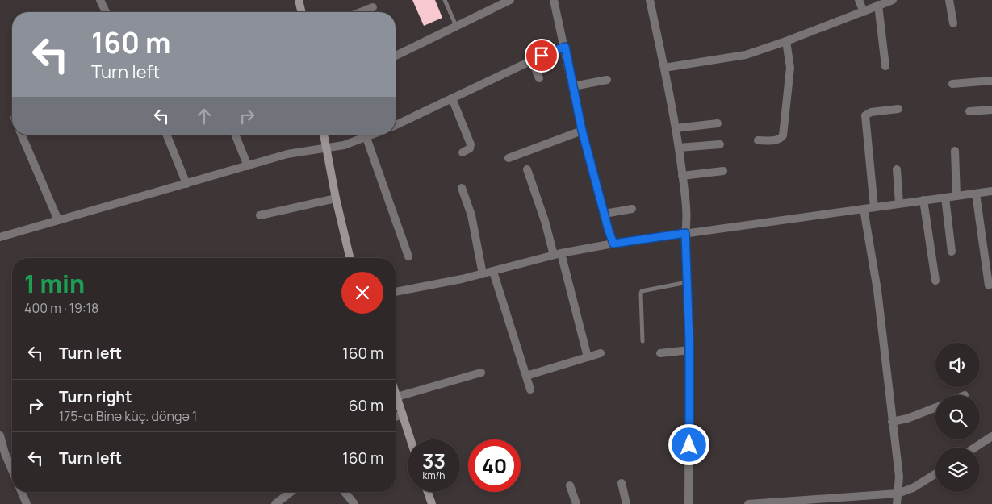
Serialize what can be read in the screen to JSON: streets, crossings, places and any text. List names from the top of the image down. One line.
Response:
{"page":{"turn":["160 m","Turn left"],"heading":["1 min","400 m · 19:18"],"list":[{"name":"Turn left","value":"160 m"},{"name":"Turn right","note":"175-cı Binə küç. döngə 1","value":"60 m"},{"name":"Turn left","value":"160 m"}],"speed":"33 km/h","limit":"40"}}
